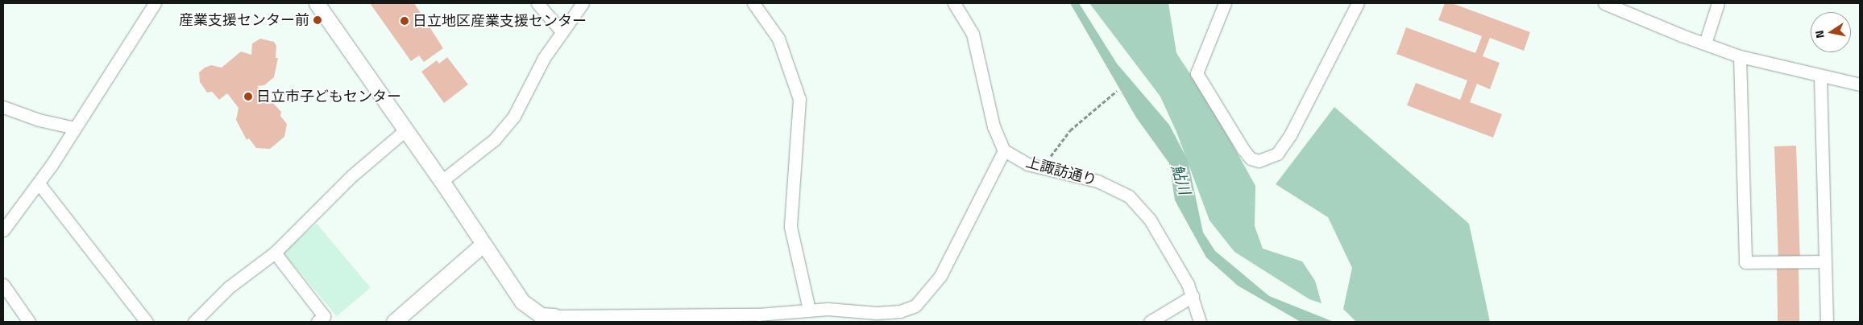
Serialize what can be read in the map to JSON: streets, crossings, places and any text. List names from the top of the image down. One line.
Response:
{"streets":{"street":["上諏訪通り"]},"water":["鮎川"],"places":["産業支援センター前","日立地区産業支援センター","日立市子どもセンター"],"north":"left"}
